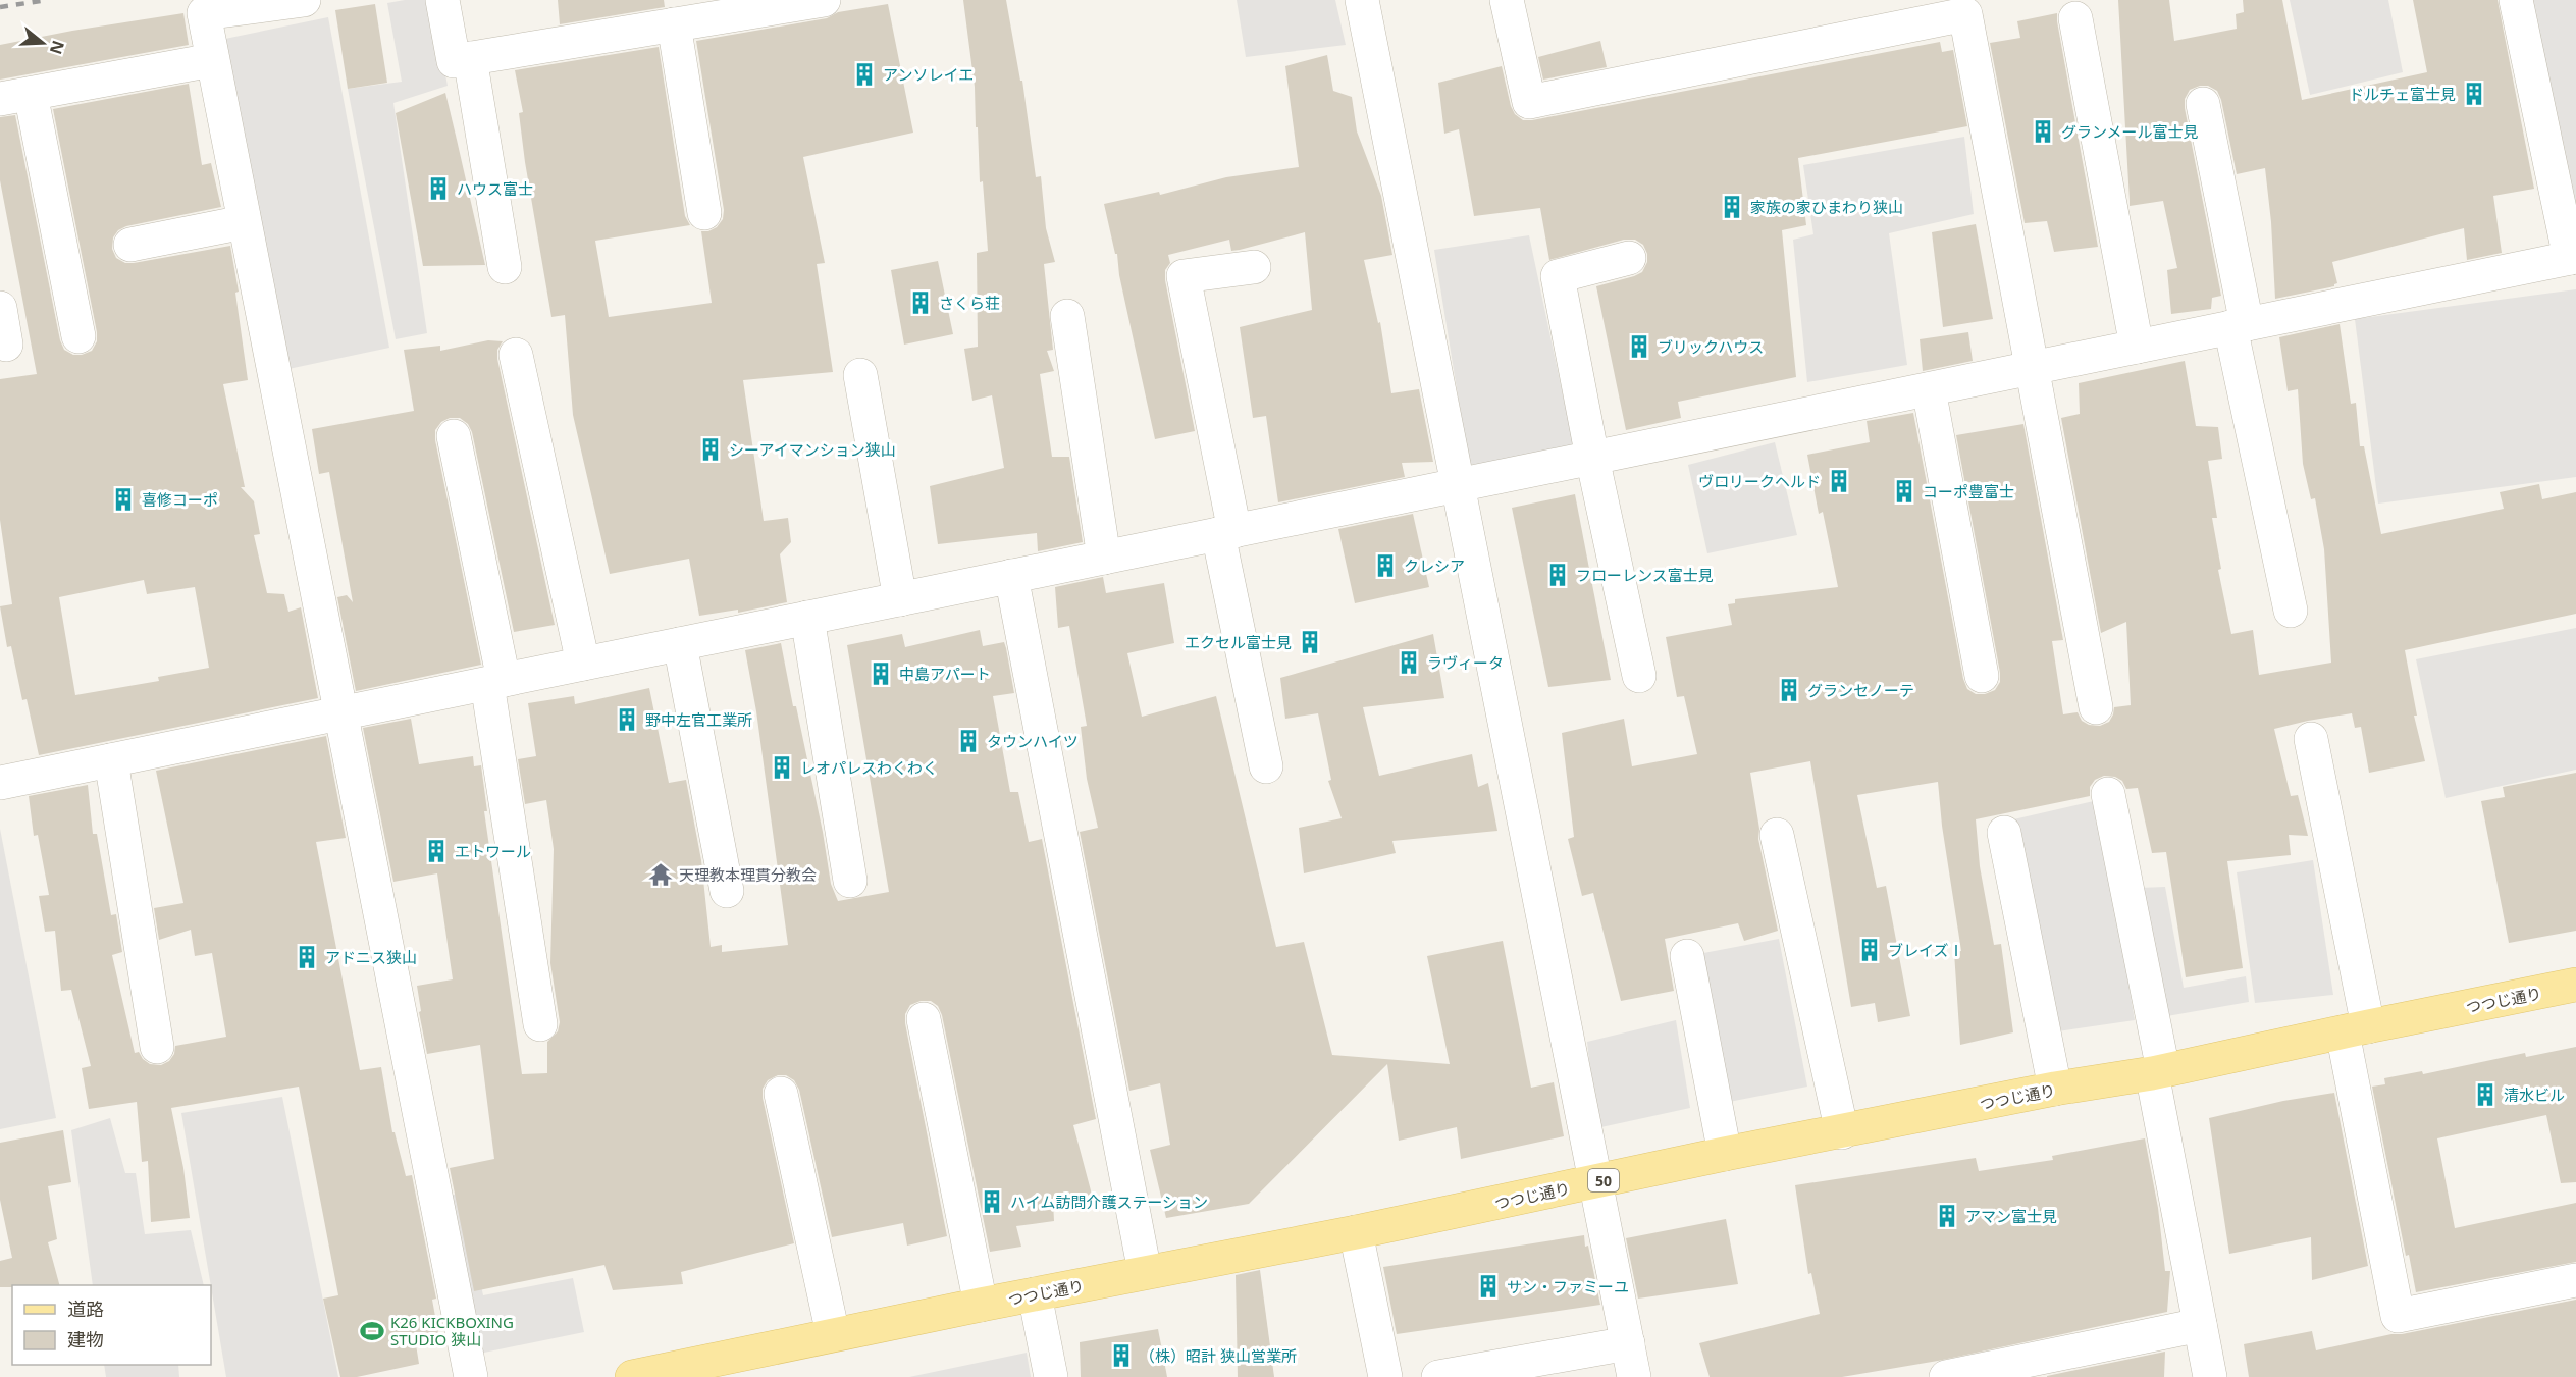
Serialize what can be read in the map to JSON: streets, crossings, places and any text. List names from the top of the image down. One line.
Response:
{"streets":{"main road":["つつじ通り","50"]},"places":{"building":["アンソレイエ","ドルチェ富士見","グランメール富士見","ハウス富士","家族の家ひまわり狭山","さくら荘","ブリックハウス","シーアイマンション狭山","ヴロリークヘルド","コーポ豊富士","喜修コーポ","クレシア","フローレンス富士見","エクセル富士見","ラヴィータ","中島アパート","グランセノーテ","野中左官工業所","タウンハイツ","レオパレスわくわく","エトワール","ブレイズⅠ","アドニス狭山","清水ビル","ハイム訪問介護ステーション","アマン富士見","サン・ファミーユ","（株）昭計 狭山営業所"],"temple":["天理教本理貫分教会"],"sports":["K26 KICKBOXING STUDIO 狭山"]},"legend":["道路","建物"],"north":"right"}
